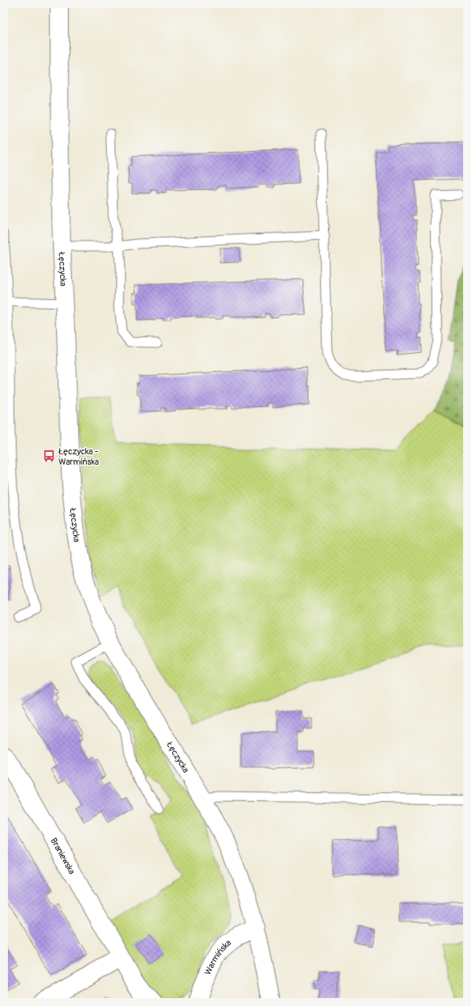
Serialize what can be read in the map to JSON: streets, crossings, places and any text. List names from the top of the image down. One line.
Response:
{"streets":{"main road":["Łęczycka","Braniewska","Warmińska"]},"crossings":[["Łęczycka","Warmińska"]],"places":{"bus stop":["Łęczycka - Warmińska"]}}
